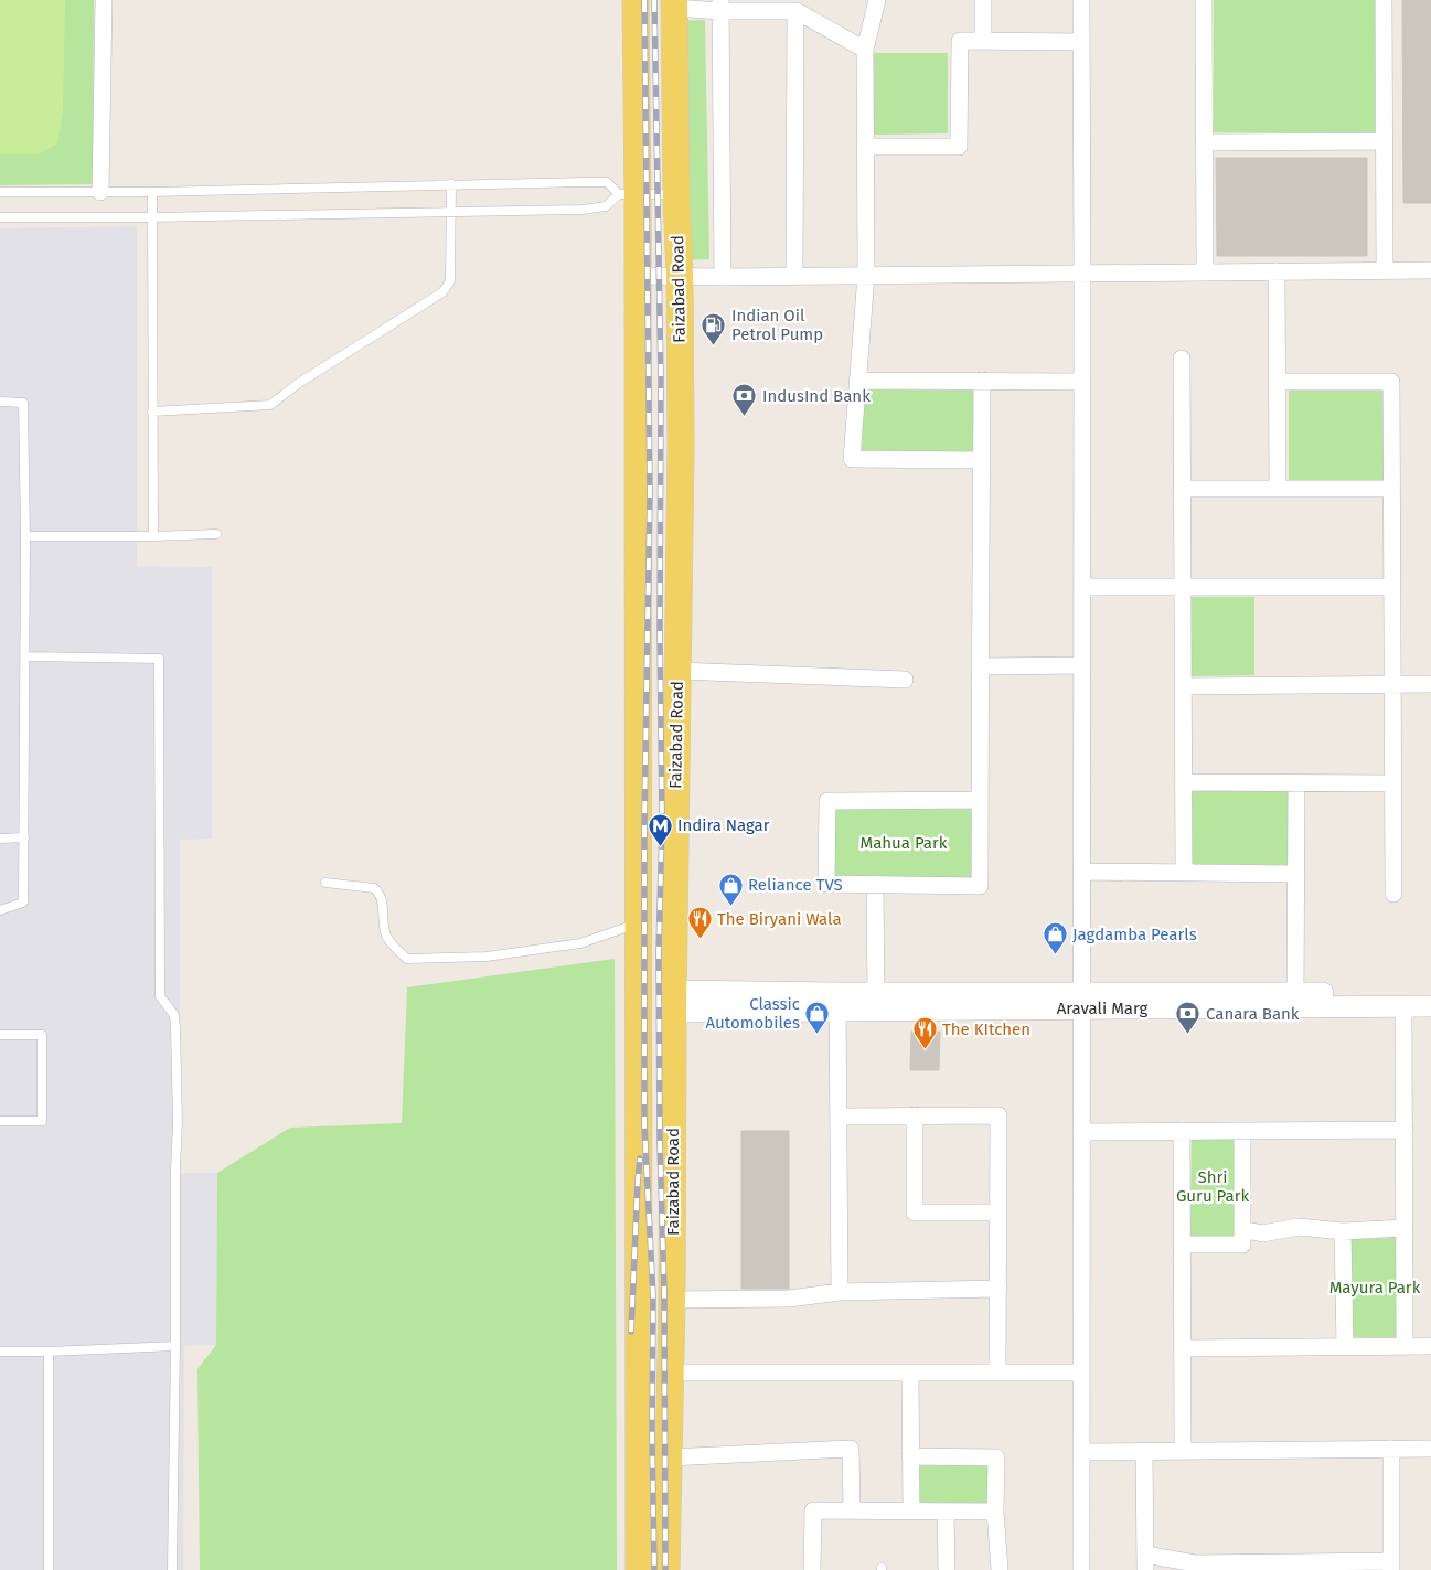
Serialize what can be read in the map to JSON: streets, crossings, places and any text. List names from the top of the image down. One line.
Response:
{"streets":{"main road":["Faizabad Road"],"street":["Aravali Marg"]},"crossings":[["Faizabad Road","Aravali Marg"]],"parks":["Mahua Park","Shri Guru Park","Mayura Park"],"places":{"fuel station":["Indian Oil Petrol Pump"],"bank":["IndusInd Bank","Canara Bank"],"metro station":["Indira Nagar"],"shop":["Reliance TVS","Jagdamba Pearls","Classic Automobiles"],"restaurant":["The Biryani Wala","The KItchen"]}}
